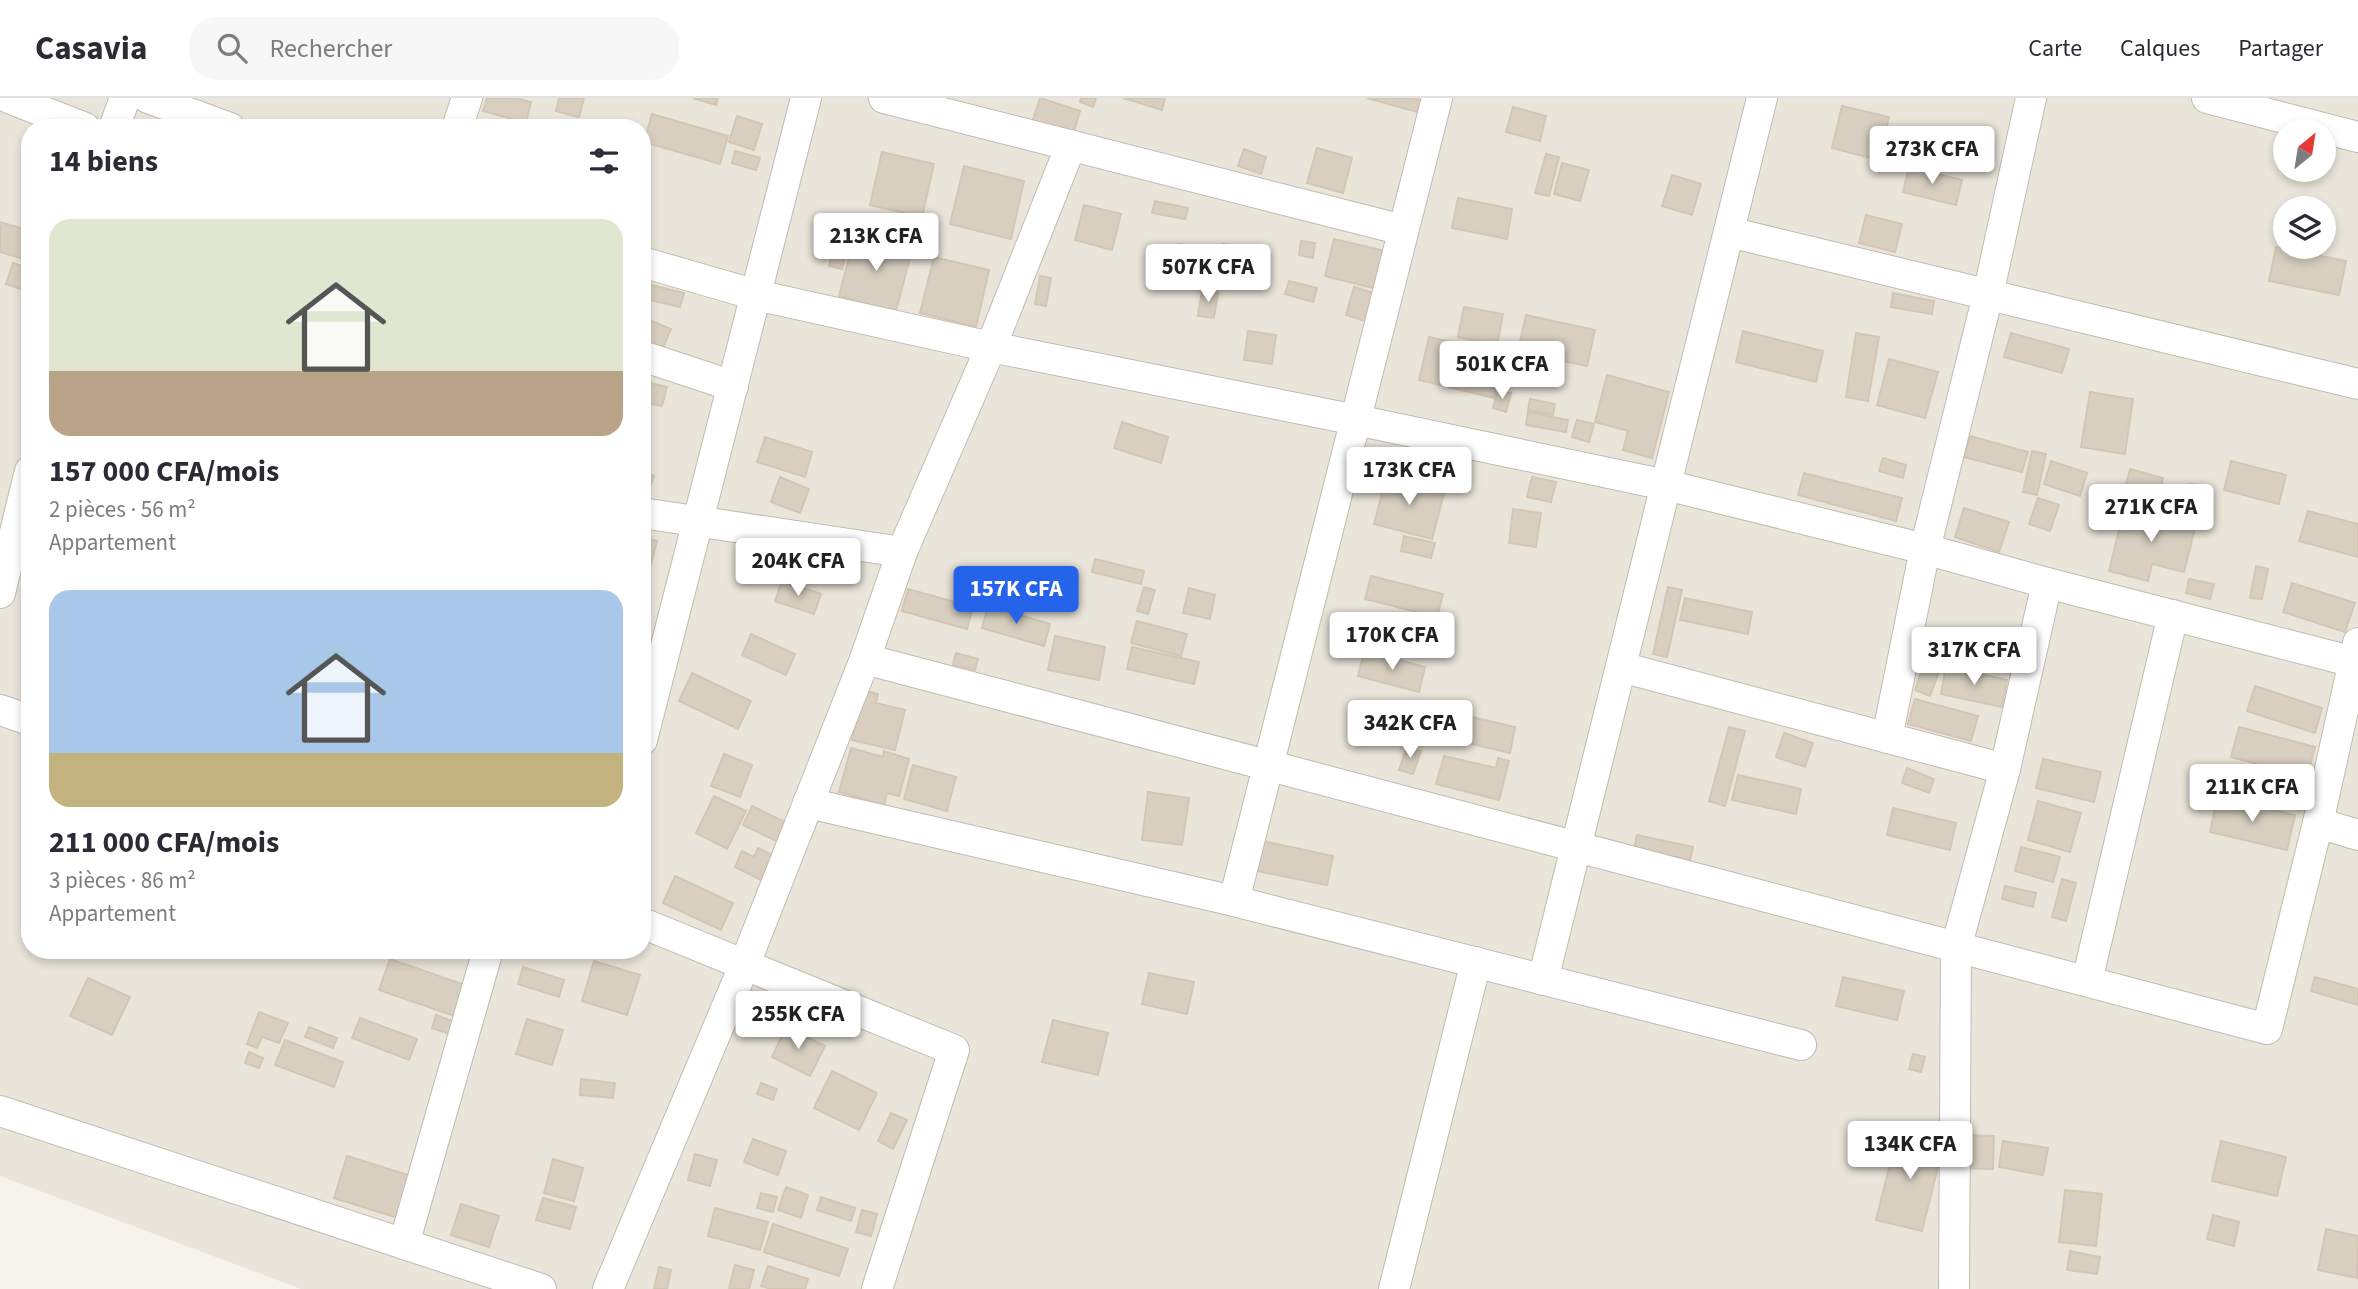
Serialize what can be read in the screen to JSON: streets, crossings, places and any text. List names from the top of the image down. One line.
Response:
{"north":"top right","page":{"header":"Casavia","search":"Rechercher","nav":["Carte","Calques","Partager"],"heading":"14 biens","price":["273K CFA","213K CFA","507K CFA","501K CFA","173K CFA","271K CFA","204K CFA","157K CFA","170K CFA","317K CFA","342K CFA","211K CFA","255K CFA","134K CFA"],"list":[{"name":"157 000 CFA/mois","note":"2 pièces · 56 m² · Appartement"},{"name":"211 000 CFA/mois","note":"3 pièces · 86 m² · Appartement"}]}}
